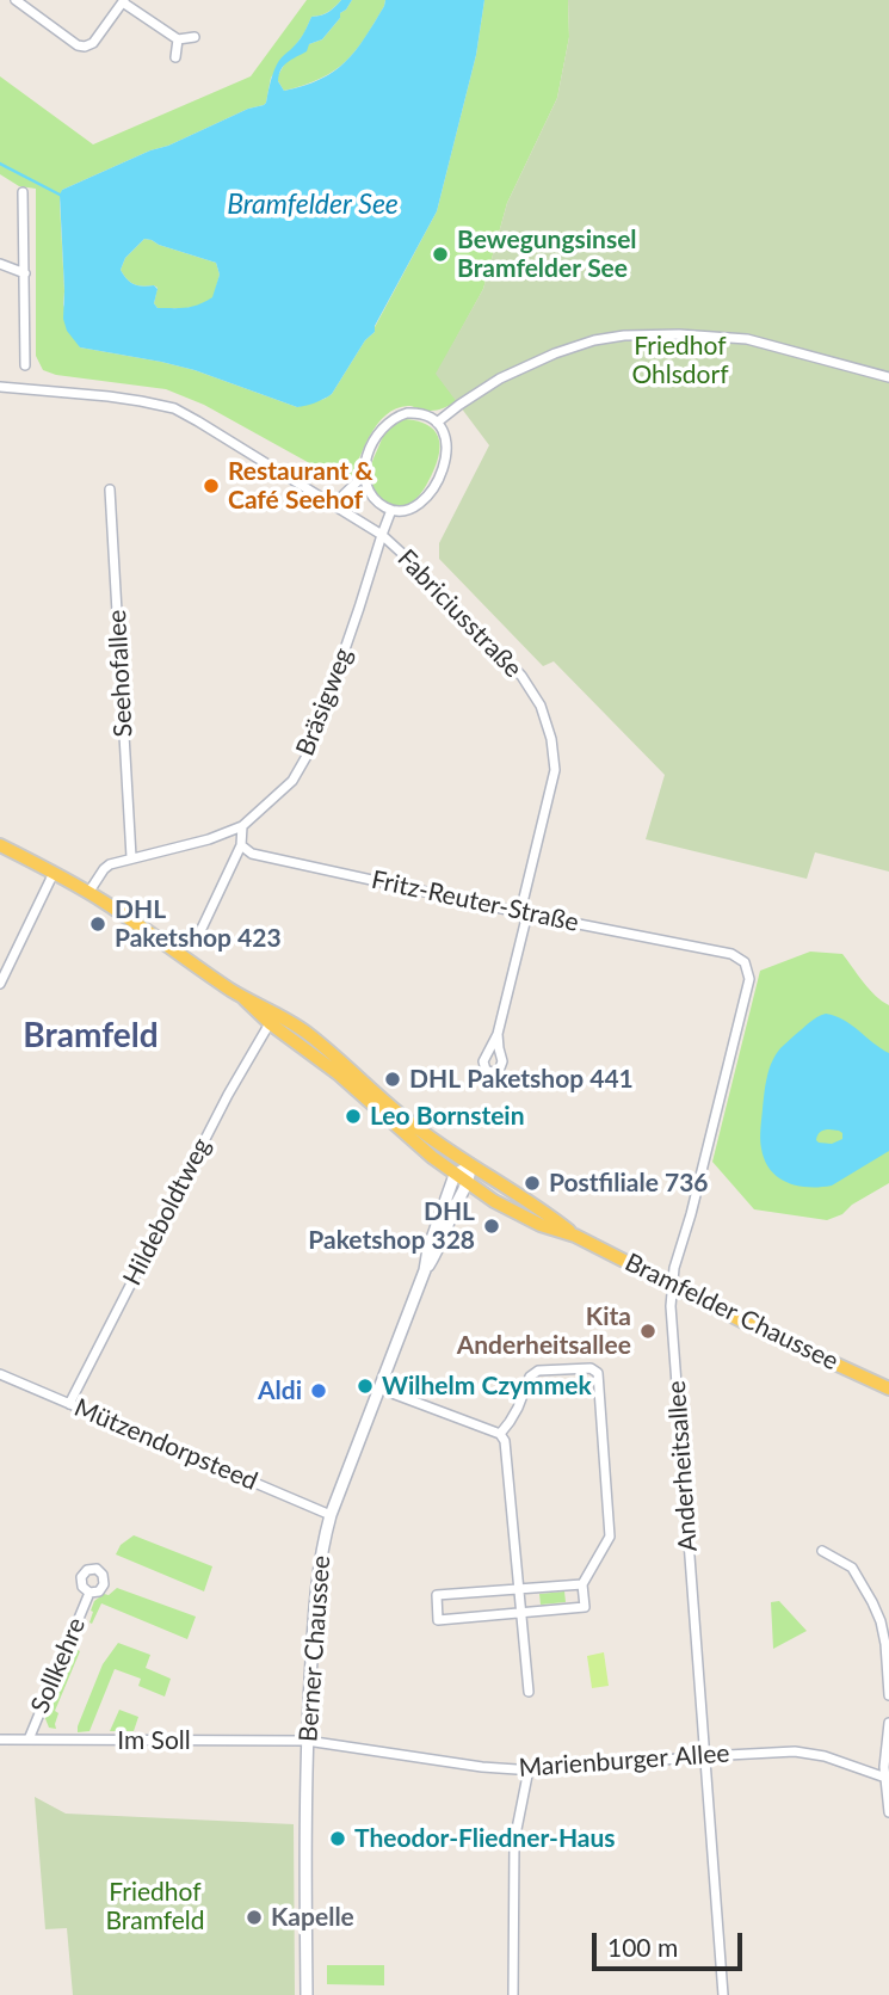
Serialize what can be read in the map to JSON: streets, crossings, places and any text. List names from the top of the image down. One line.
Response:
{"streets":{"main road":["Bramfelder Chaussee"],"street":["Fabriciusstraße","Seehofallee","Bräsigweg","Fritz-Reuter-Straße","Hildeboldtweg","Mützendorpsteed","Anderheitsallee","Berner Chaussee","Sollkehre","Im Soll","Marienburger Allee"]},"crossings":[["Fabriciusstraße","Bräsigweg"],["Fabriciusstraße","Fritz-Reuter-Straße"],["Seehofallee","Bräsigweg"],["Bräsigweg","Bramfelder Chaussee"],["Fritz-Reuter-Straße","Anderheitsallee"],["Hildeboldtweg","Bramfelder Chaussee"],["Hildeboldtweg","Mützendorpsteed"],["Bramfelder Chaussee","Anderheitsallee"],["Bramfelder Chaussee","Berner Chaussee"],["Mützendorpsteed","Berner Chaussee"],["Anderheitsallee","Marienburger Allee"],["Berner Chaussee","Im Soll"],["Berner Chaussee","Marienburger Allee"],["Sollkehre","Im Soll"],["Im Soll","Marienburger Allee"]],"districts":["Bramfeld"],"water":["Bramfelder See"],"parks":["Friedhof Ohlsdorf","Friedhof Bramfeld"],"places":["Bewegungsinsel Bramfelder See","Restaurant & Café Seehof","DHL Paketshop 423","DHL Paketshop 441","Leo Bornstein","Postfiliale 736","DHL Paketshop 328","Kita Anderheitsallee","Wilhelm Czymmek","Aldi","Theodor-Fliedner-Haus","Kapelle"],"scale_bar":"100 m"}
